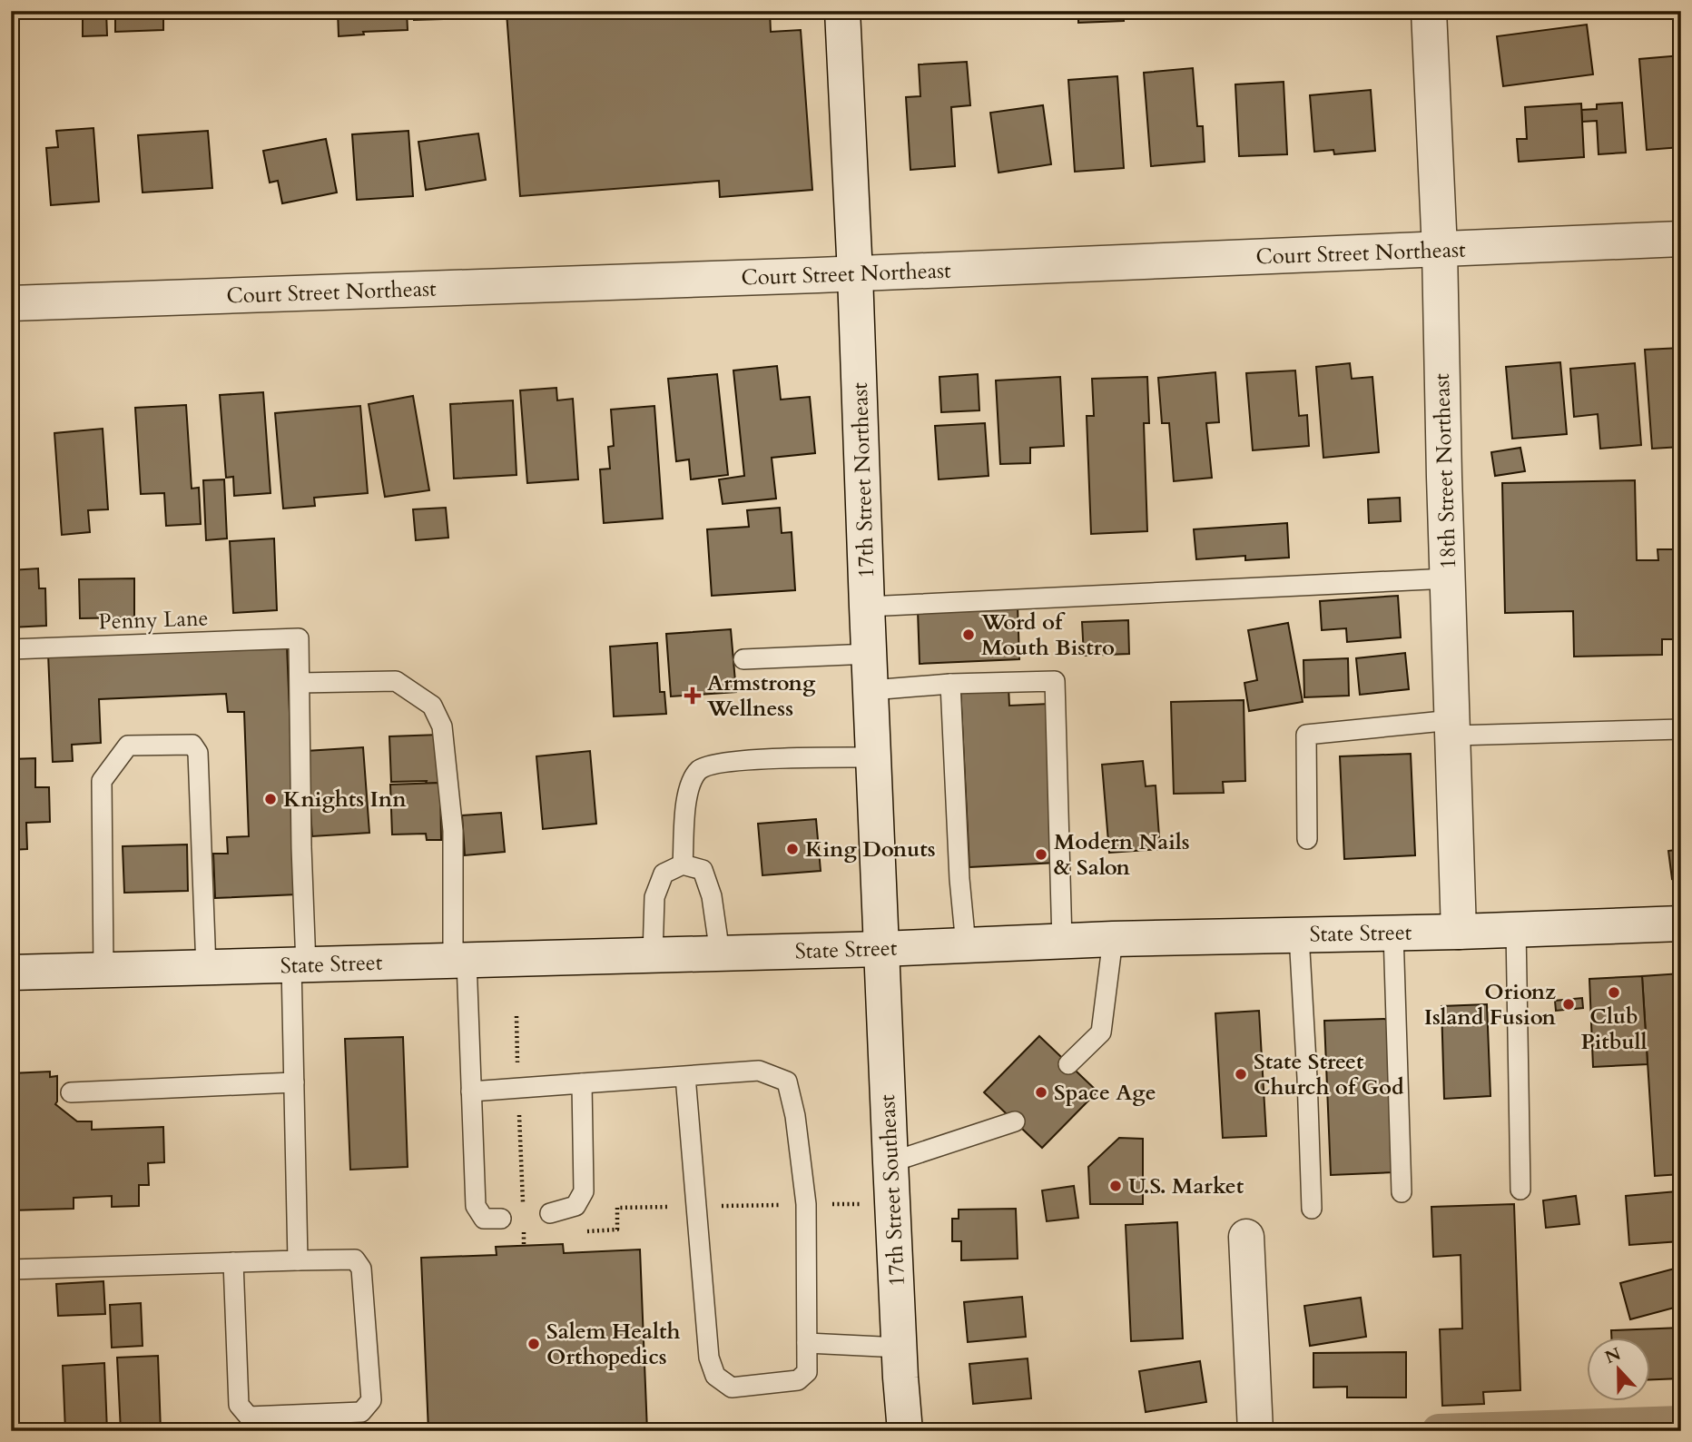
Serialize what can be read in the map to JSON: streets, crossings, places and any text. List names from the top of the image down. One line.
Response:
{"streets":{"main road":["Court Street Northeast","18th Street Northeast","17th Street Northeast","State Street","17th Street Southeast"],"lane":["Penny Lane"]},"crossings":[["Court Street Northeast","18th Street Northeast"],["Court Street Northeast","17th Street Northeast"],["18th Street Northeast","State Street"],["17th Street Northeast","State Street"],["17th Street Northeast","17th Street Southeast"],["State Street","17th Street Southeast"]],"places":{"other":["Word of Mouth Bistro","Knights Inn","King Donuts","Modern Nails & Salon","Club Pitbull","Orionz Island Fusion","State Street Church of God","Space Age","U.S. Market","Salem Health Orthopedics"],"health":["Armstrong Wellness"]},"north":"top"}
